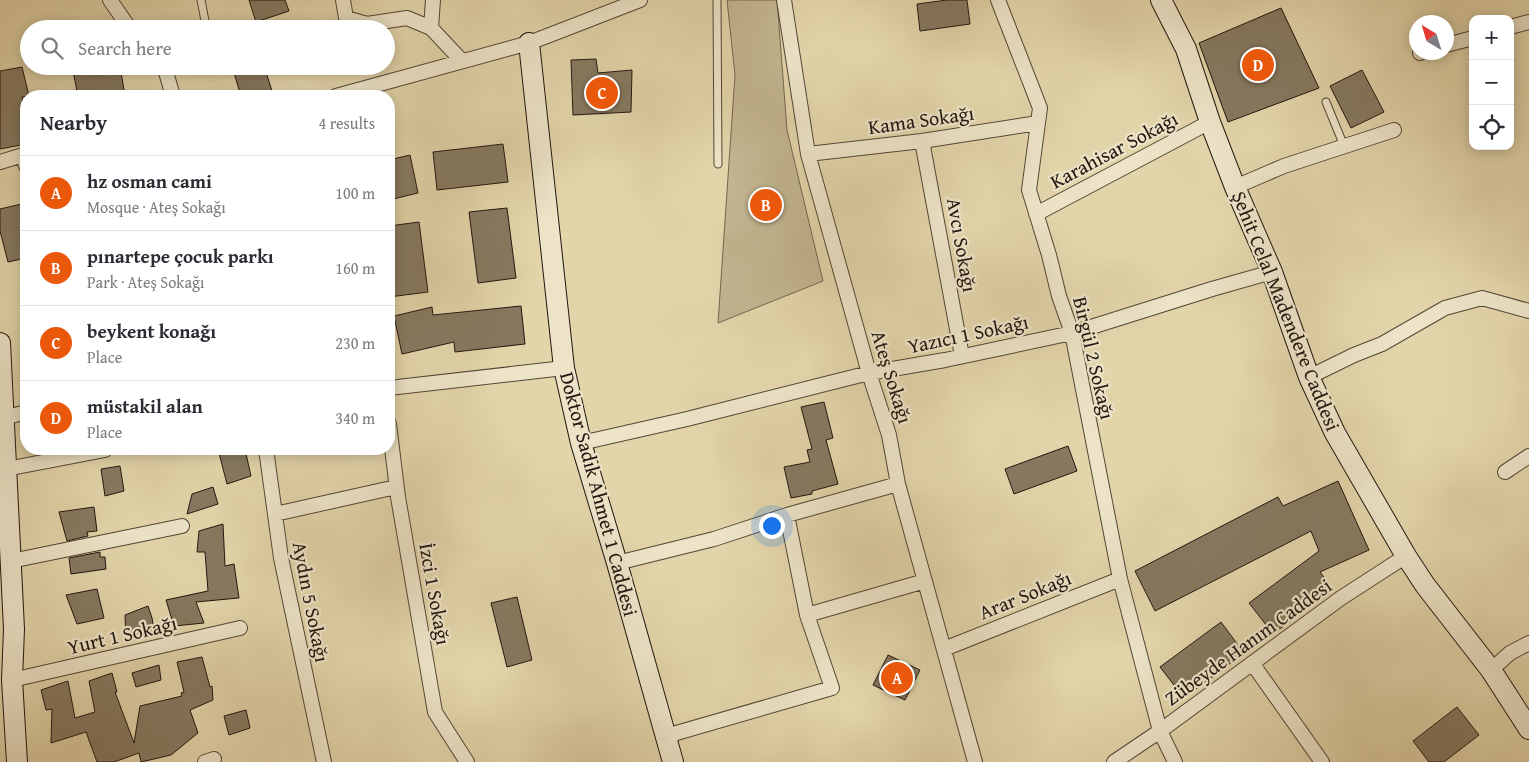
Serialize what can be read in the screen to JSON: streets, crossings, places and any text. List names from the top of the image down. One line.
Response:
{"streets":{"street":["Kama Sokağı","Karahisar Sokağı","Avcı Sokağı","Şehit Celal Madendere Caddesi","Yazıcı 1 Sokağı","Birgül 2 Sokağı","Ateş Sokağı","Doktor Sadık Ahmet 1 Caddesi","İzci 1 Sokağı","Arar Sokağı","Aydın 5 Sokağı","Yurt 1 Sokağı","Zübeyde Hanım Caddesi"]},"crossings":[["Kama Sokağı","Avcı Sokağı"],["Kama Sokağı","Birgül 2 Sokağı"],["Kama Sokağı","Ateş Sokağı"],["Karahisar Sokağı","Şehit Celal Madendere Caddesi"],["Karahisar Sokağı","Birgül 2 Sokağı"],["Avcı Sokağı","Yazıcı 1 Sokağı"],["Şehit Celal Madendere Caddesi","Yazıcı 1 Sokağı"],["Şehit Celal Madendere Caddesi","Zübeyde Hanım Caddesi"],["Yazıcı 1 Sokağı","Birgül 2 Sokağı"],["Yazıcı 1 Sokağı","Ateş Sokağı"],["Yazıcı 1 Sokağı","Doktor Sadık Ahmet 1 Caddesi"],["Birgül 2 Sokağı","Arar Sokağı"],["Birgül 2 Sokağı","Zübeyde Hanım Caddesi"],["Ateş Sokağı","Arar Sokağı"]],"north":"top left","page":{"map_buttons":["+","−"],"search":"Search here","pins":["D","C","B","A"],"heading":["Nearby","4 results"],"list":[{"mark":"A","name":"hz osman cami","note":"Mosque · Ateş Sokağı","value":"100 m"},{"mark":"B","name":"pınartepe çocuk parkı","note":"Park · Ateş Sokağı","value":"160 m"},{"mark":"C","name":"beykent konağı","note":"Place","value":"230 m"},{"mark":"D","name":"müstakil alan","note":"Place","value":"340 m"}]}}
